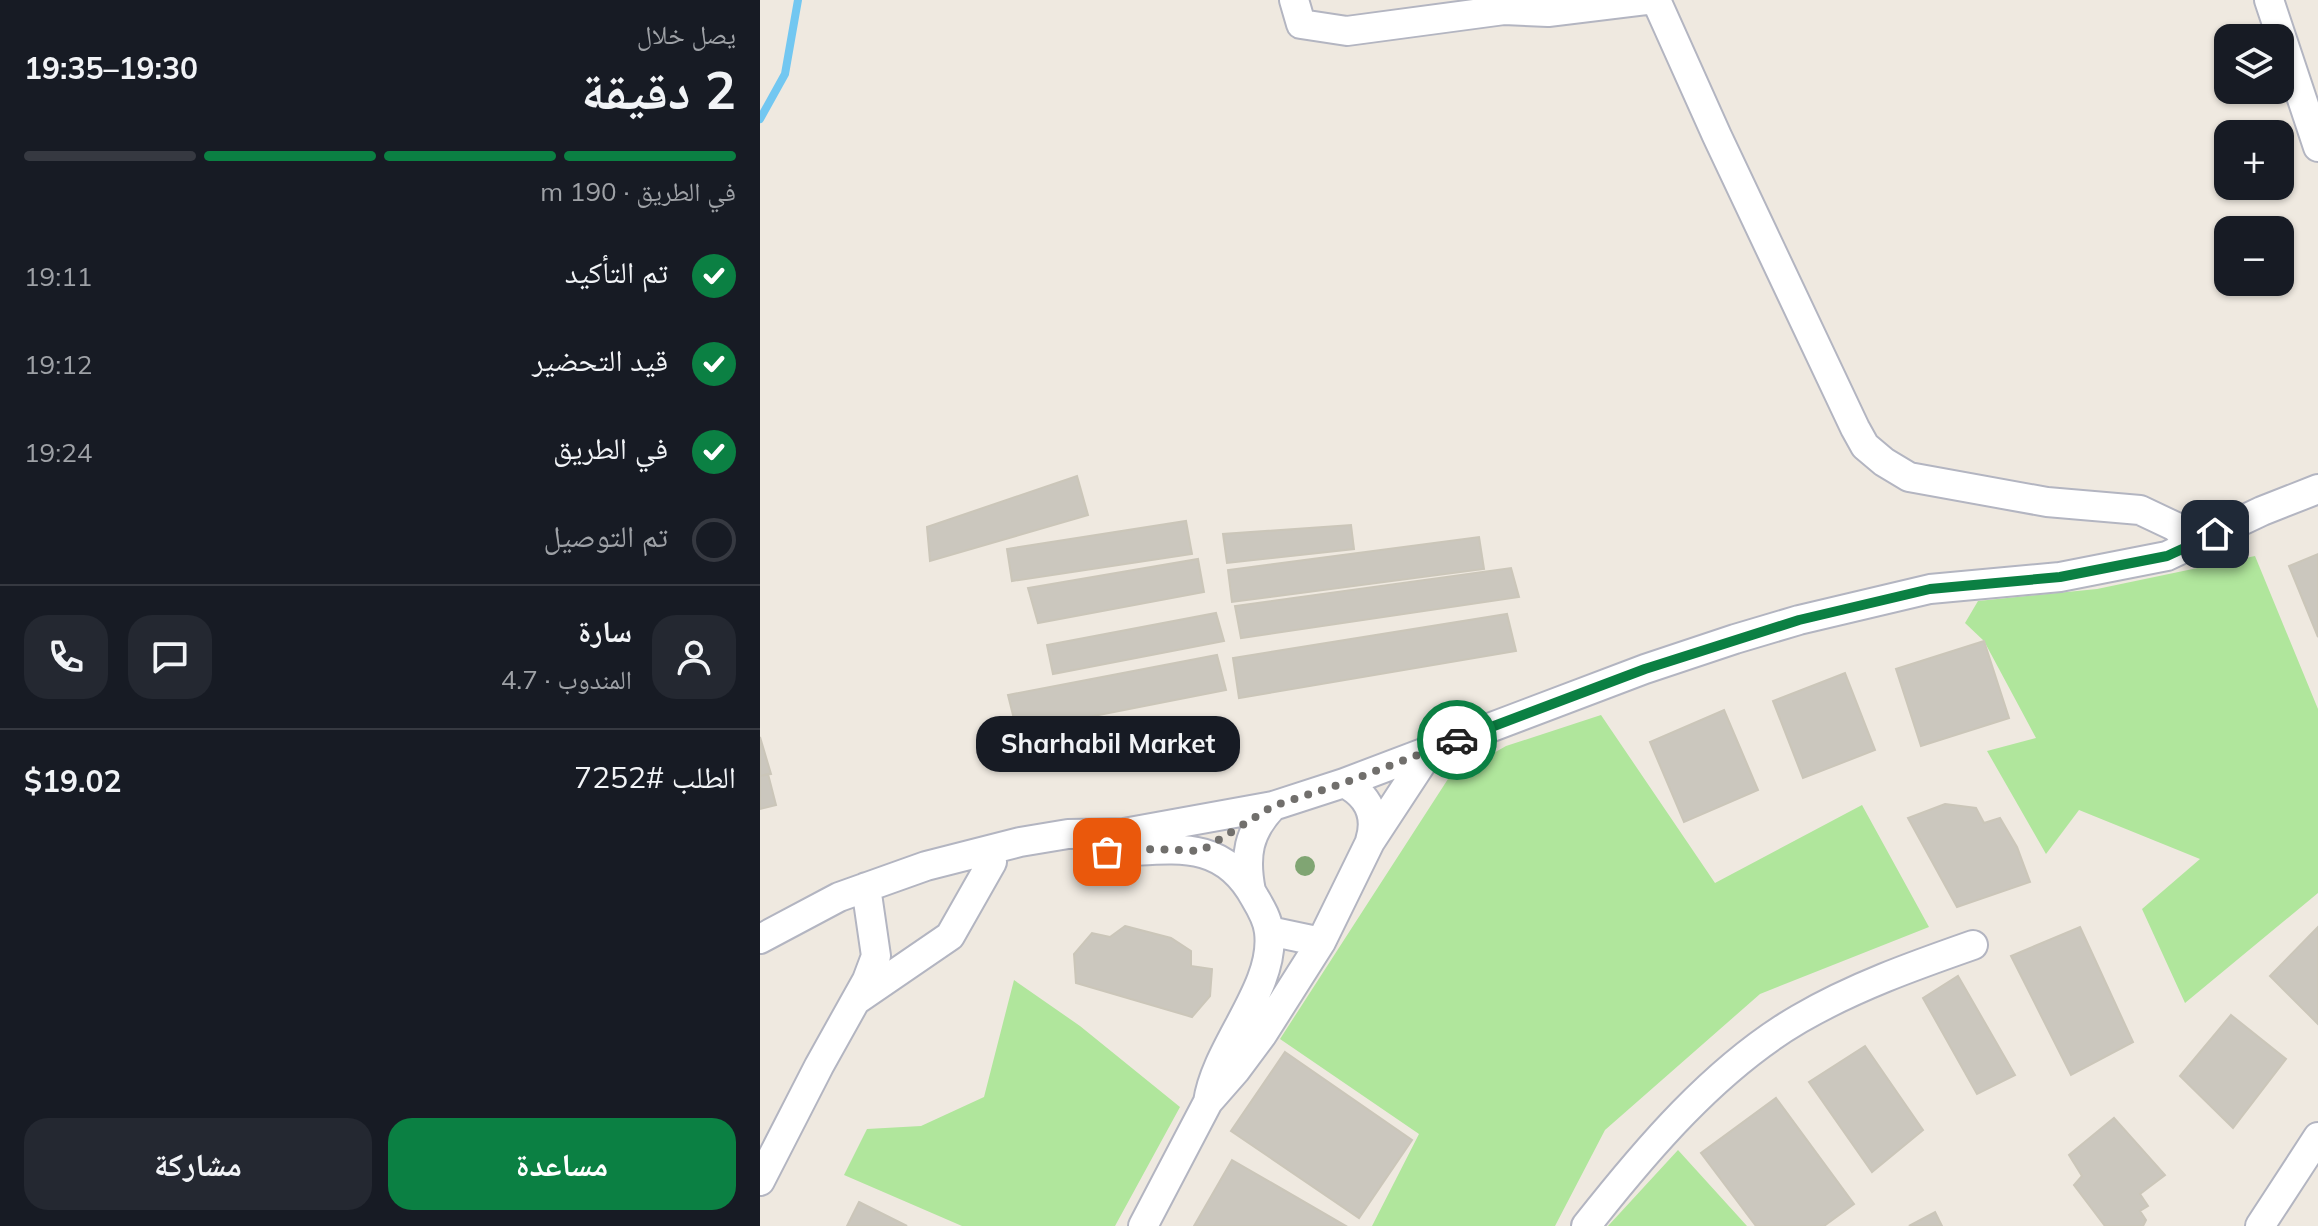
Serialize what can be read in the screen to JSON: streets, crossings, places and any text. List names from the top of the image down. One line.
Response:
{"places":["Sharhabil Market"],"page":{"heading":["2 دقيقة","يصل خلال","19:30–19:35"],"panel":["سارة","المندوب · 4.7","الطلب #7252","$19.02"],"map_buttons":["+","−"],"bar":"في الطريق · 190 m","list":[["تم التأكيد","19:11"],["قيد التحضير","19:12"],["في الطريق","19:24"],"تم التوصيل"],"bubble":"Sharhabil Market","buttons":["مساعدة","مشاركة"]}}
